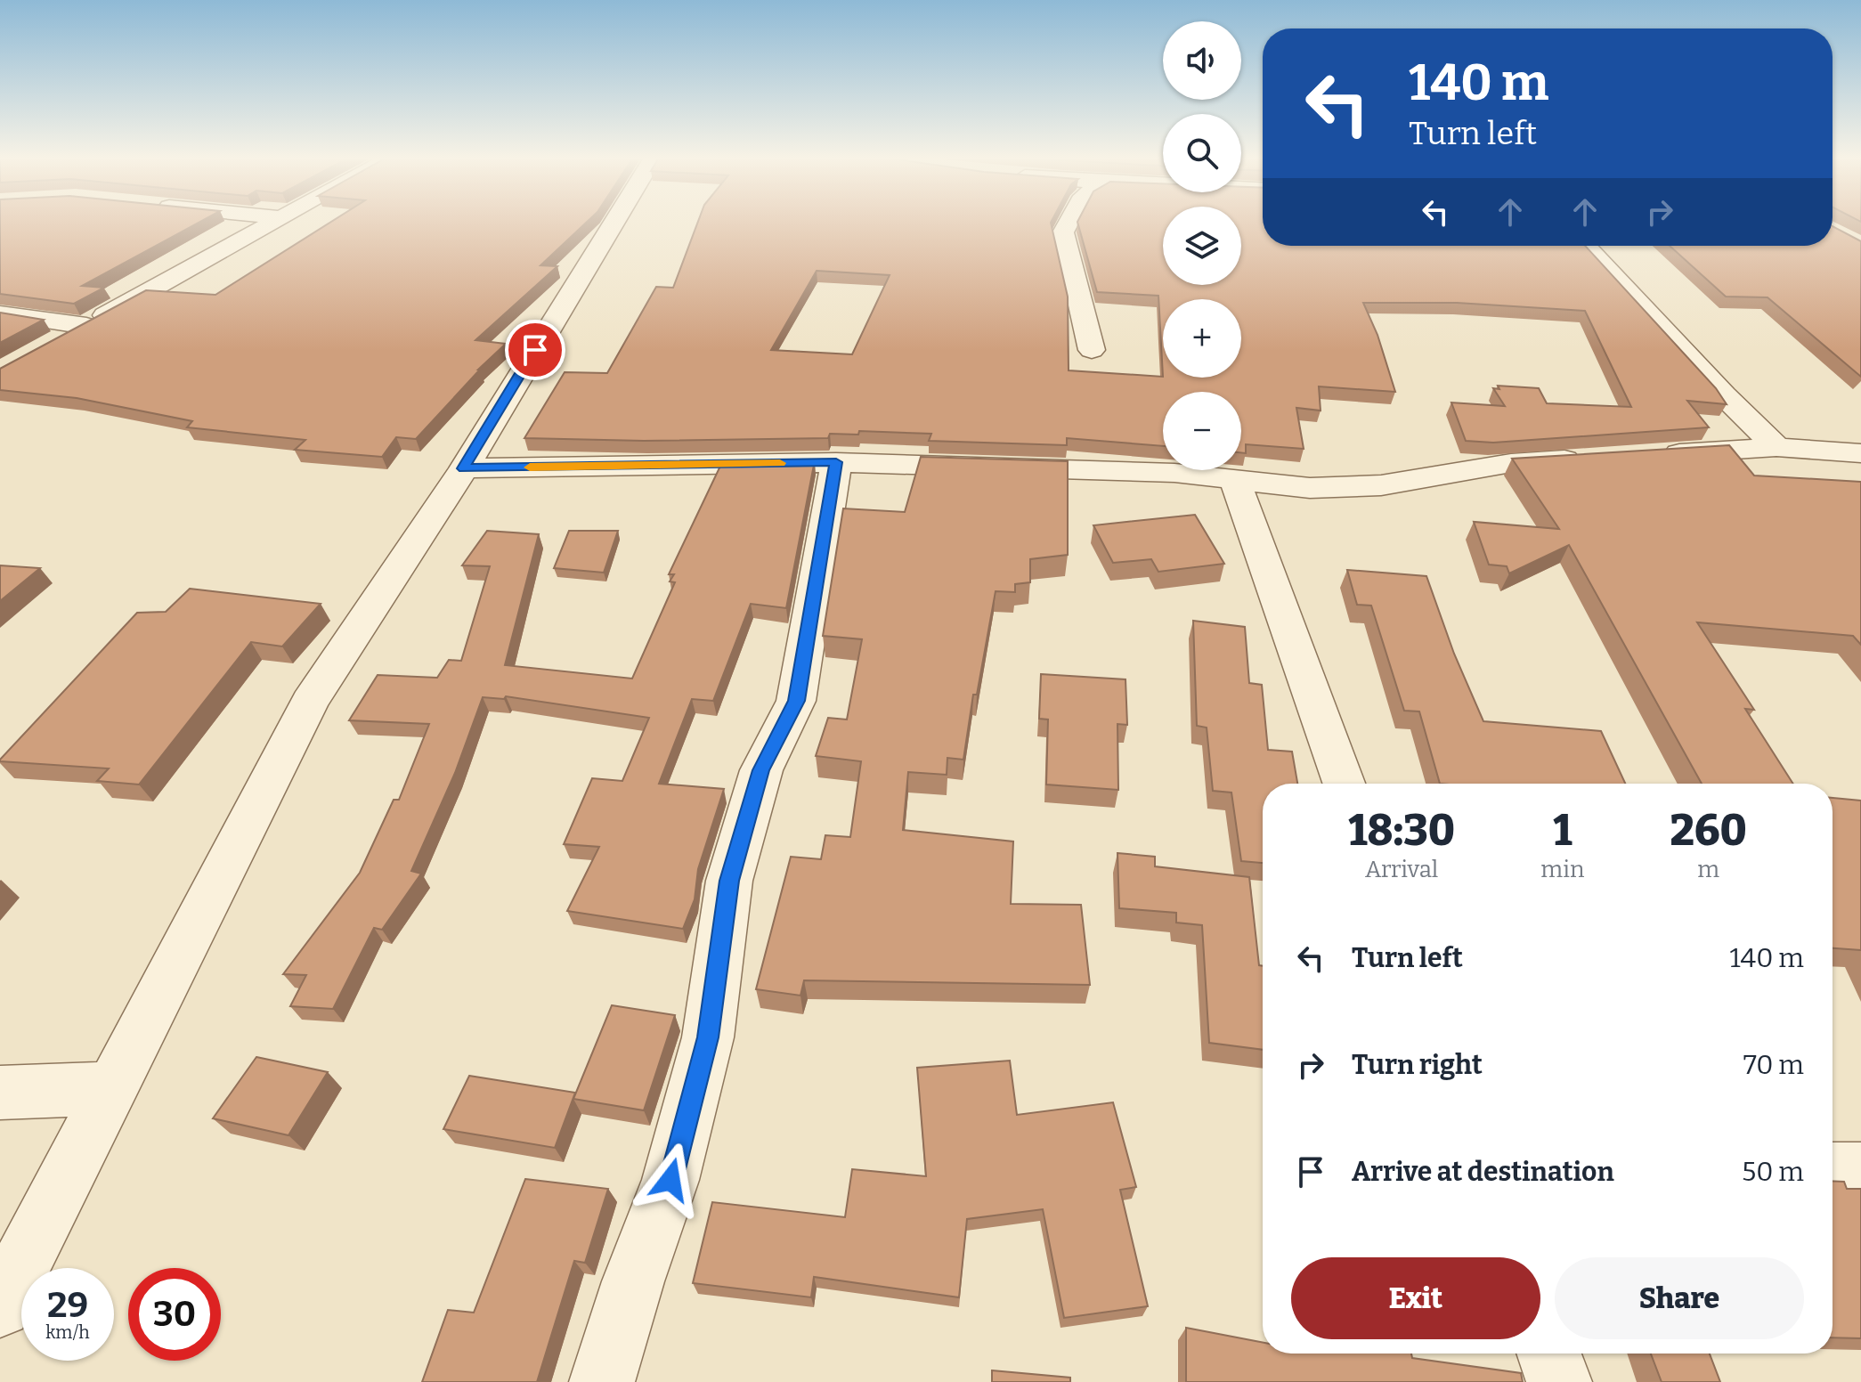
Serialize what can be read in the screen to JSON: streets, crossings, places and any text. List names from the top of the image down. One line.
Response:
{"page":{"map_buttons":["+","−"],"turn":["140 m","Turn left"],"eta":["18:30","Arrival","1","min","260","m"],"list":[{"name":"Turn left","value":"140 m"},{"name":"Turn right","value":"70 m"},{"name":"Arrive at destination","value":"50 m"}],"buttons":["Exit","Share"],"speed":"29 km/h","limit":"30"}}
